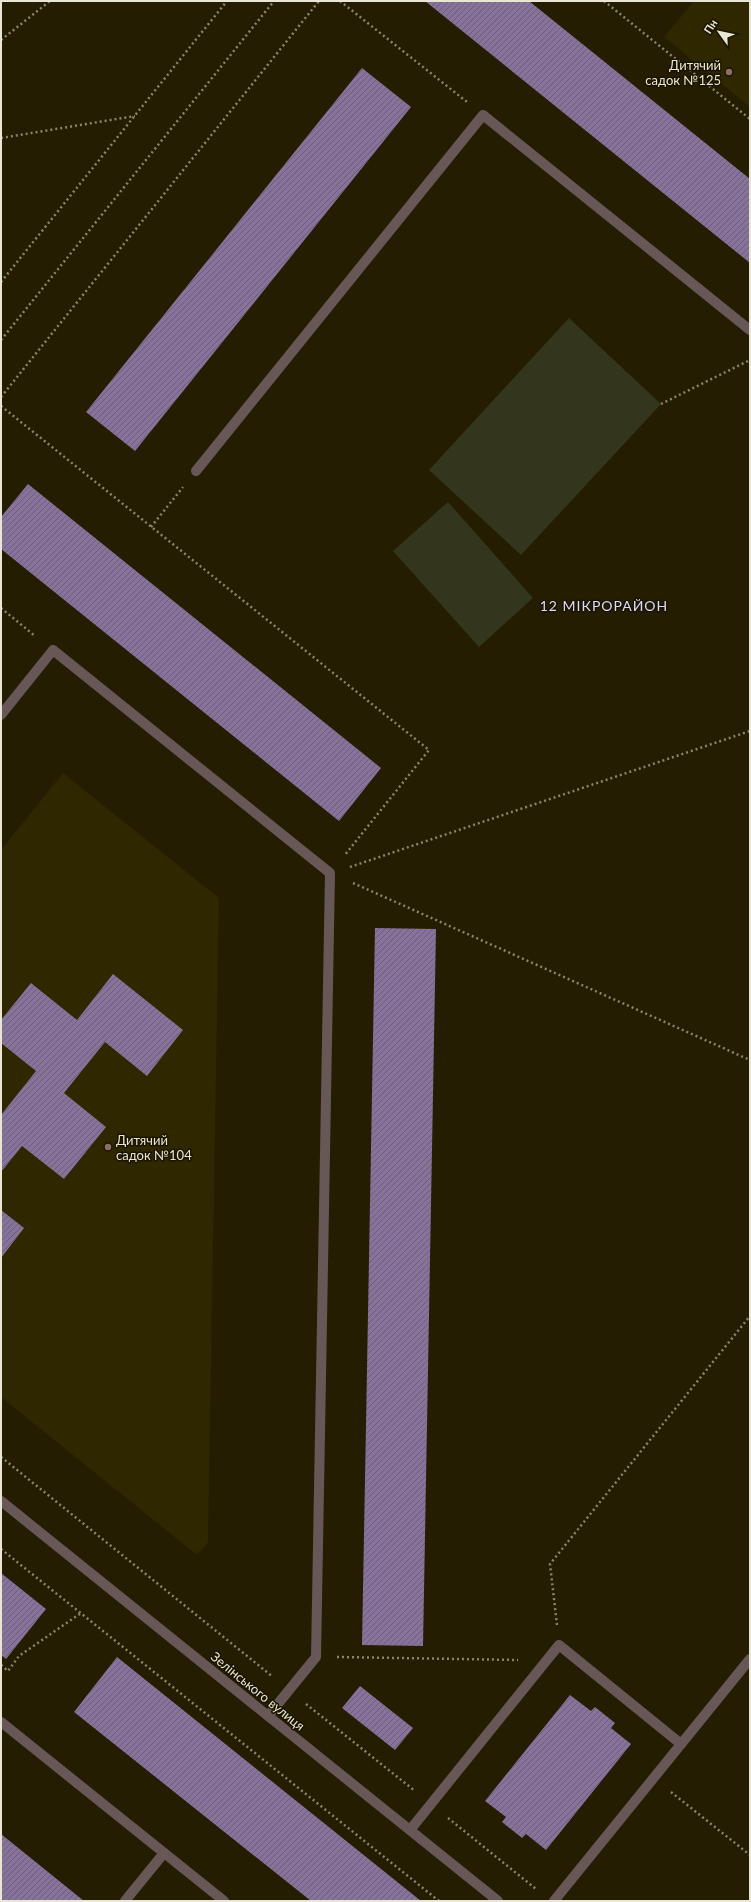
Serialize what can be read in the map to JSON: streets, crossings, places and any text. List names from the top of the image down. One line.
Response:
{"streets":{"street":["Зелінського вулиця"]},"districts":["12 МІКРОРАЙОН"],"places":["Дитячий садок №125","Дитячий садок №104"],"north":"top left"}
